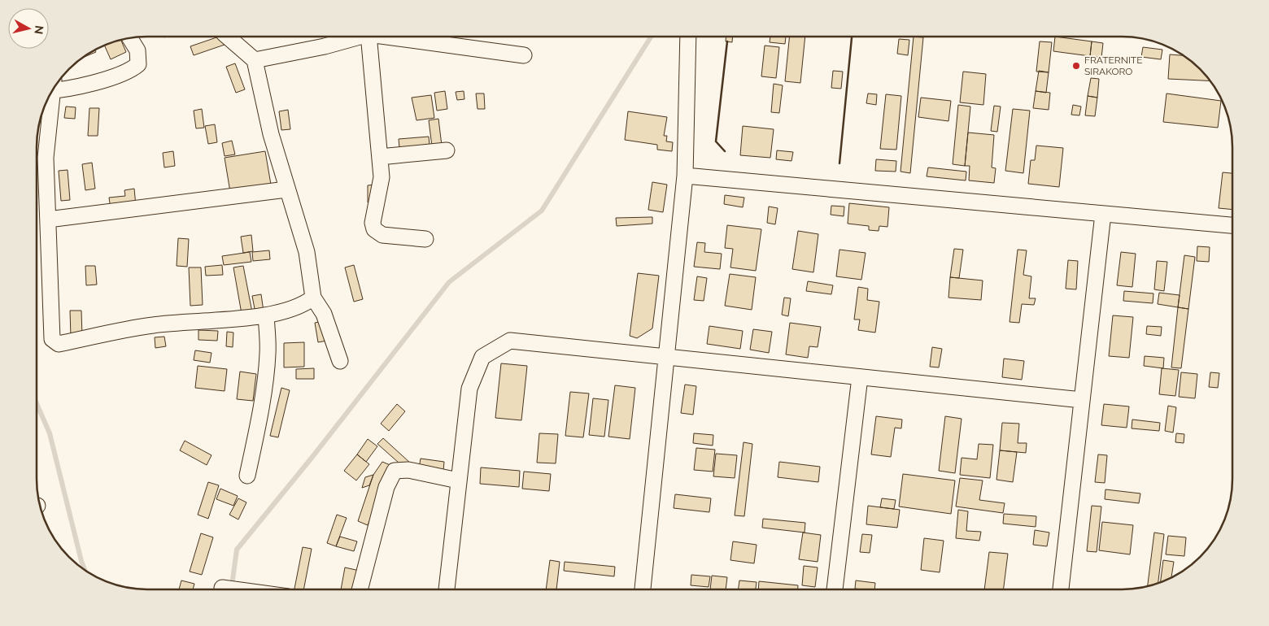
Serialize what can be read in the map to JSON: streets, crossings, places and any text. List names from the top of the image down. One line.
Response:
{"places":["FRATERNITE SIRAKORO"],"north":"right"}
